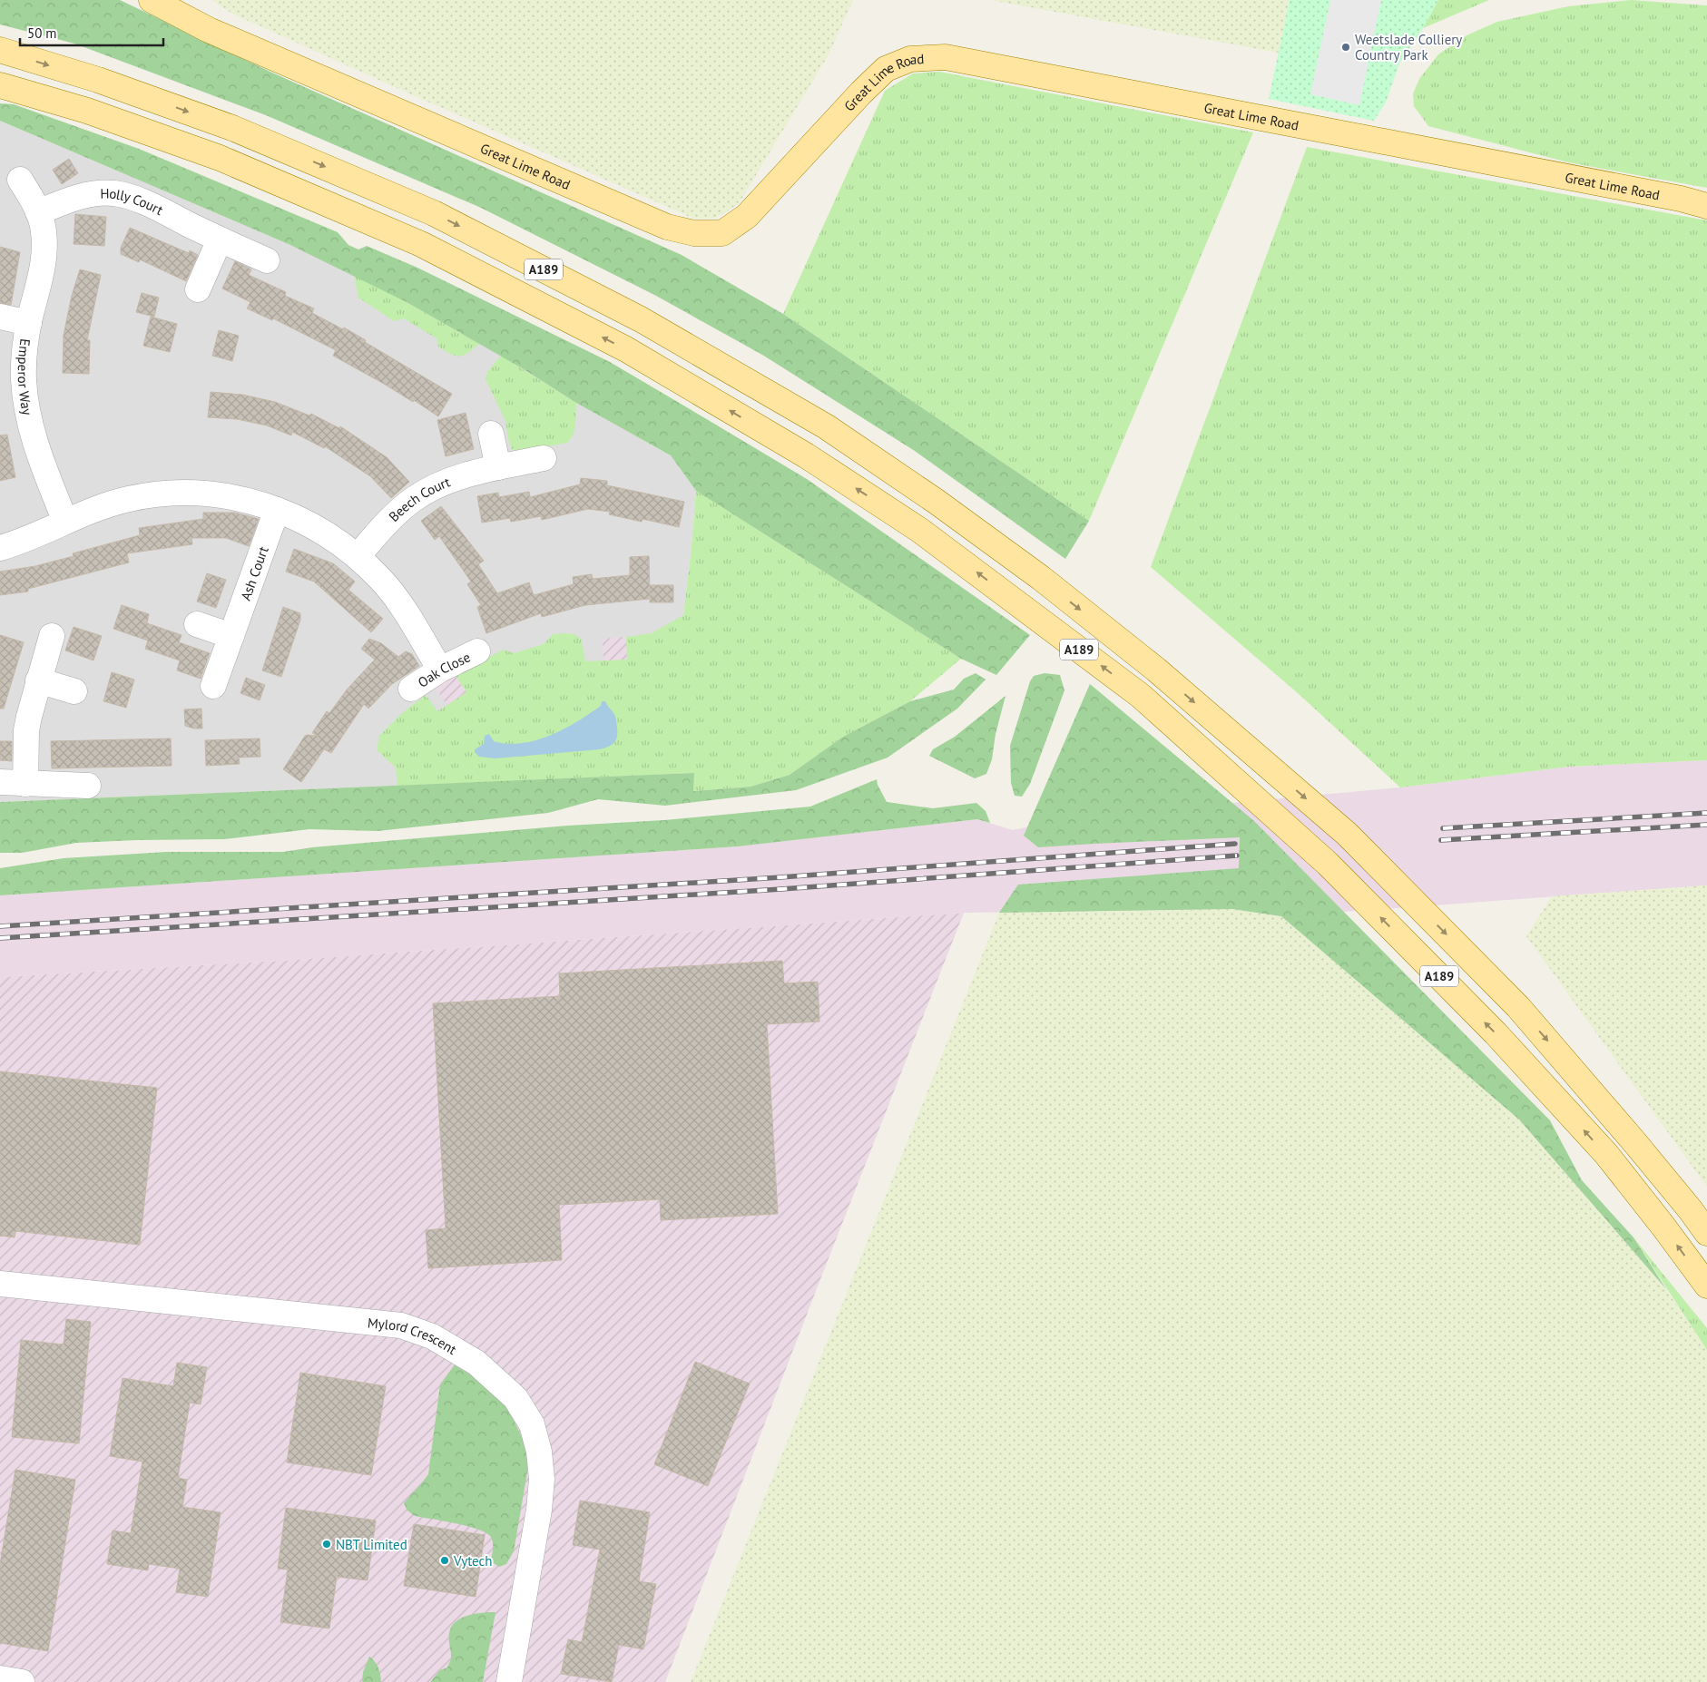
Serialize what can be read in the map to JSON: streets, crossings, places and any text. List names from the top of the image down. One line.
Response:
{"streets":{"main road":["Great Lime Road","A189"],"street":["Holly Court","Emperor Way","Beech Court","Ash Court","Oak Close","Mylord Crescent"]},"crossings":[["Holly Court","Emperor Way"]],"places":["Weetslade Colliery Country Park","NBT Limited","Vytech"],"scale_bar":"50 m"}
